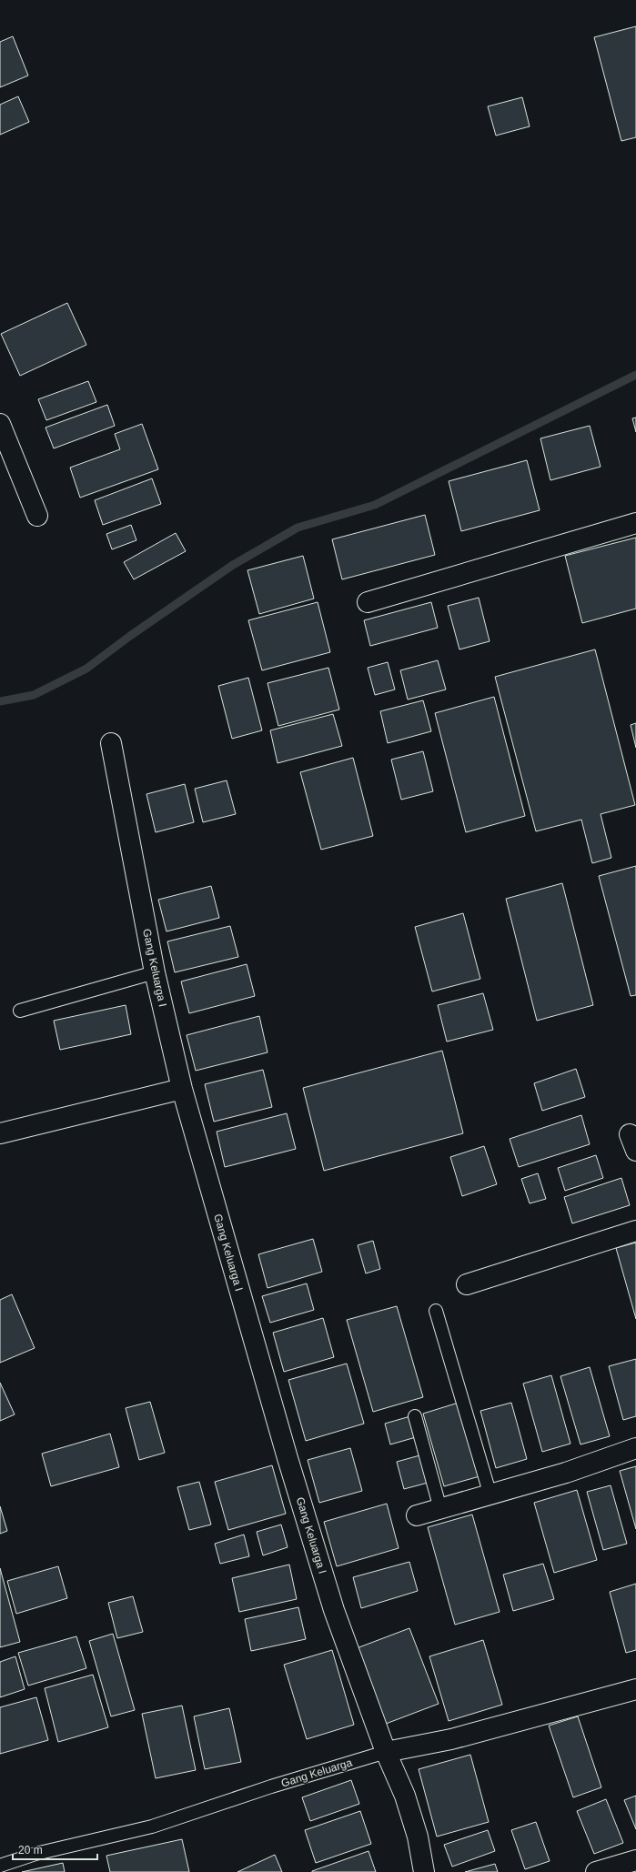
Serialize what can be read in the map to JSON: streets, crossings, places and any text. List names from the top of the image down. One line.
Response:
{"streets":{"street":["Gang Keluarga I","Gang Keluarga"]},"crossings":[["Gang Keluarga I","Gang Keluarga"]],"scale_bar":"20 m"}
